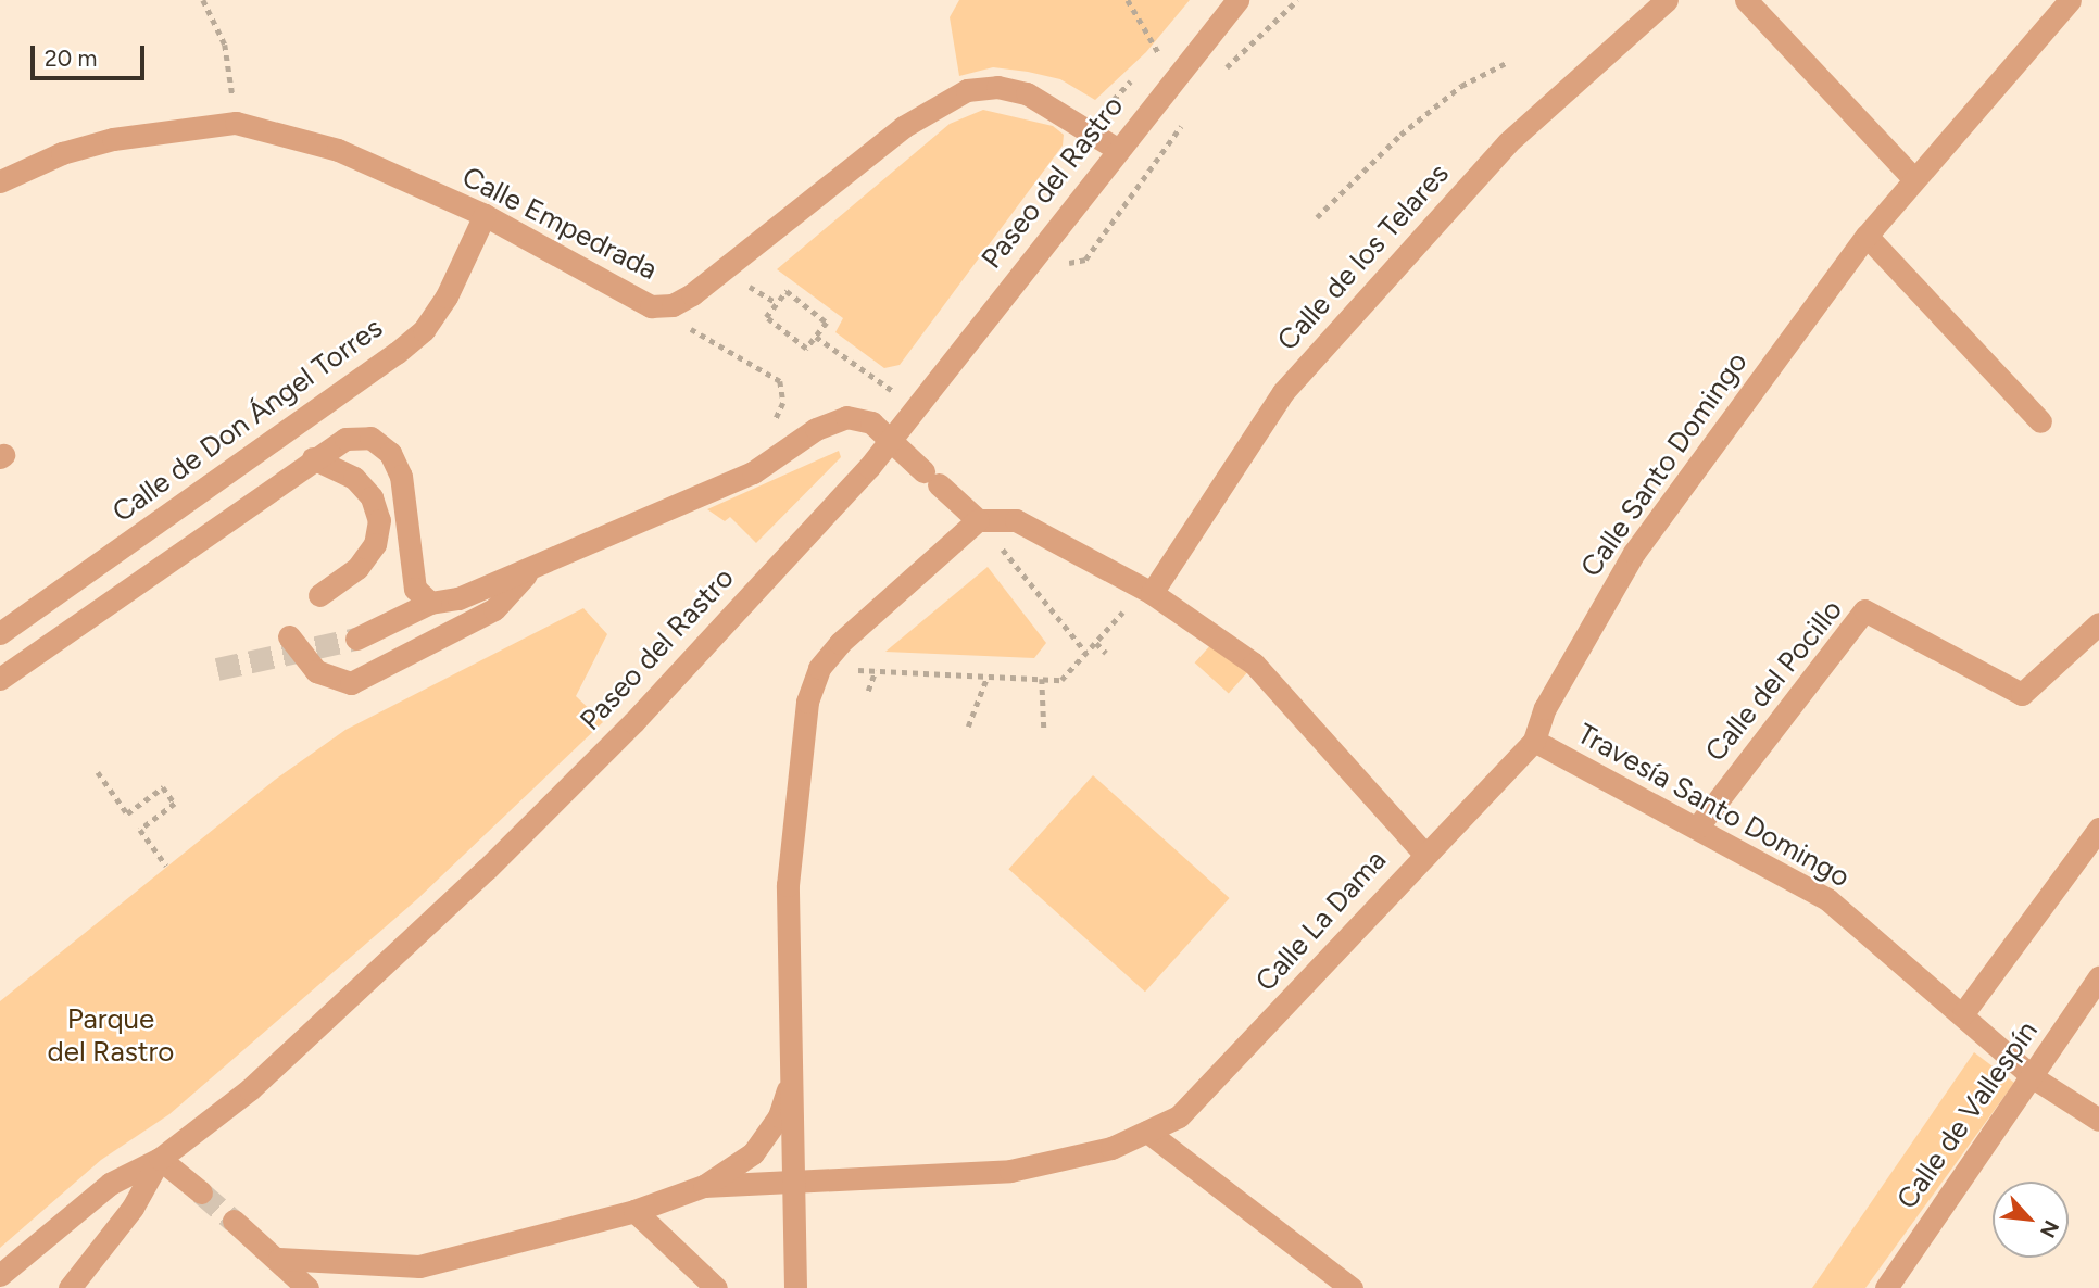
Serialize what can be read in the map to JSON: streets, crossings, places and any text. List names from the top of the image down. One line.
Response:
{"streets":{"street":["Paseo del Rastro","Calle Empedrada","Calle de los Telares","Calle de Don Ángel Torres","Calle Santo Domingo","Calle del Pocillo","Travesía Santo Domingo","Calle La Dama","Calle de Vallespín"]},"crossings":[["Paseo del Rastro","Calle Empedrada"],["Calle Empedrada","Calle de Don Ángel Torres"],["Calle Santo Domingo","Travesía Santo Domingo"],["Calle Santo Domingo","Calle La Dama"],["Calle del Pocillo","Travesía Santo Domingo"],["Travesía Santo Domingo","Calle La Dama"],["Travesía Santo Domingo","Calle de Vallespín"]],"parks":["Parque del Rastro"],"scale_bar":"20 m","north":"bottom right"}
